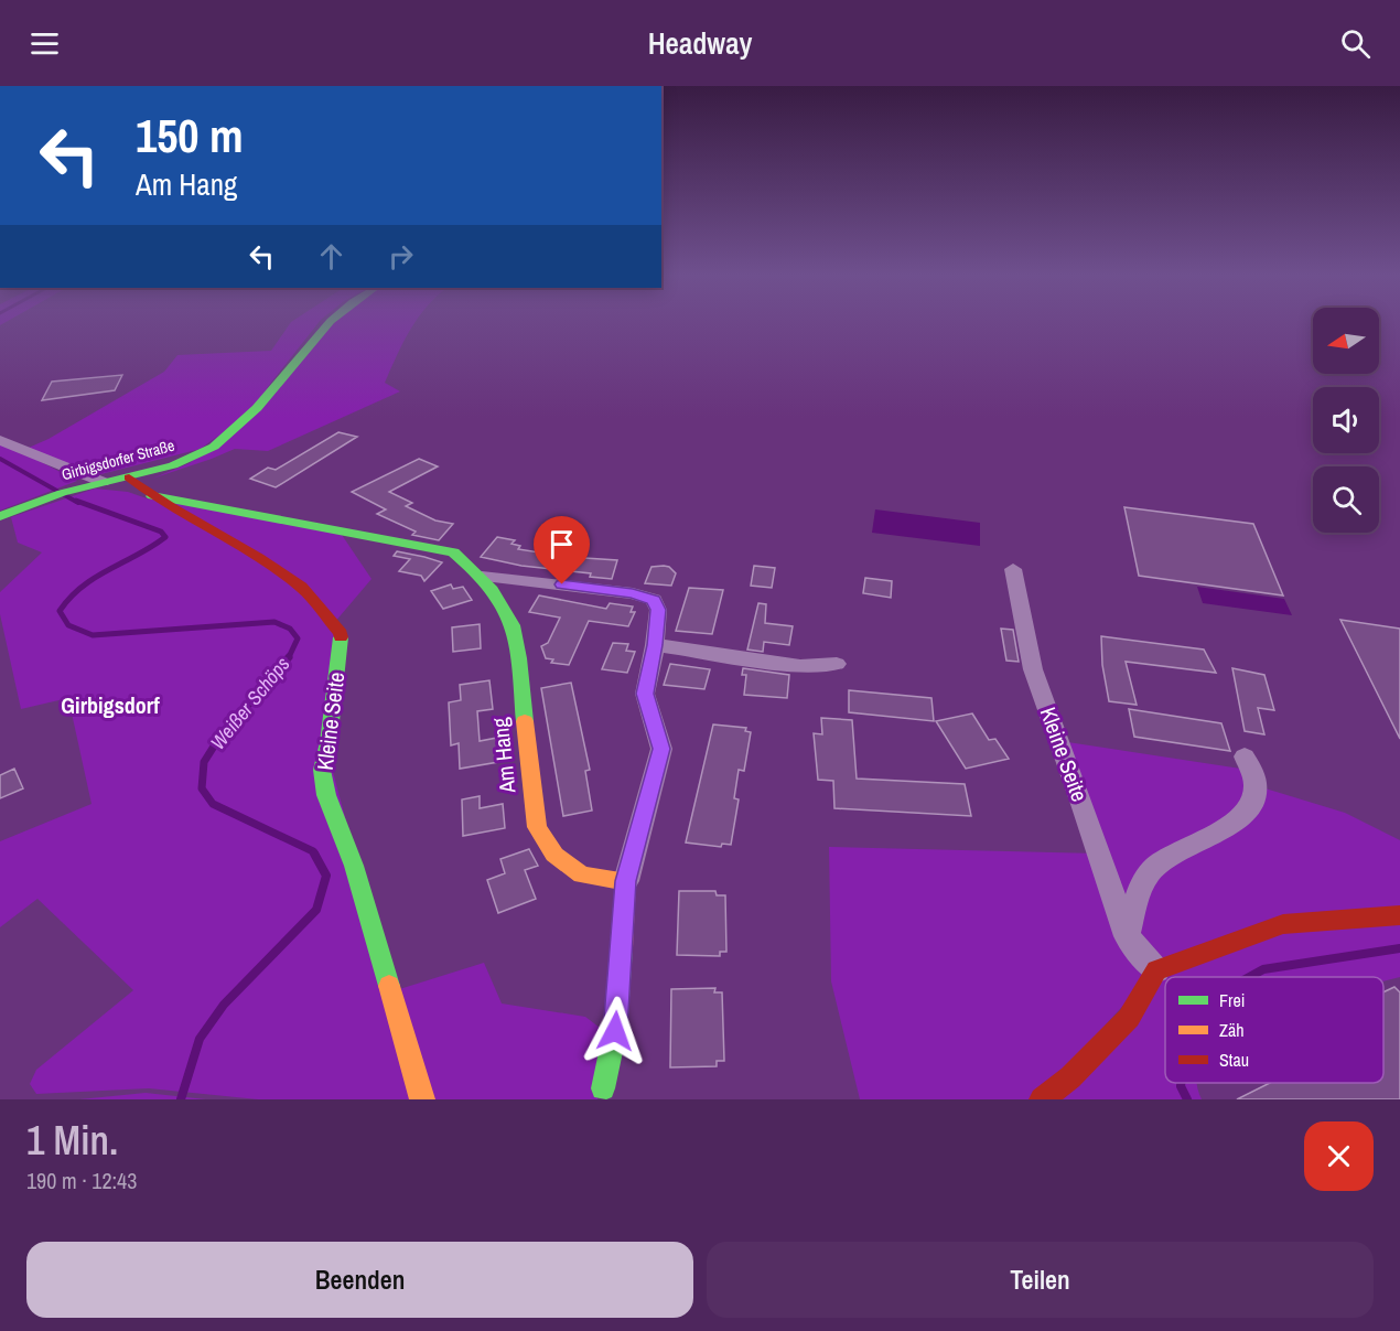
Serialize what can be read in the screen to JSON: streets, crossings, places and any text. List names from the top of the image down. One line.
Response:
{"streets":{"street":["Girbigsdorfer Straße","Kleine Seite","Am Hang"]},"crossings":[["Girbigsdorfer Straße","Kleine Seite"],["Kleine Seite","Am Hang"]],"districts":["Girbigsdorf"],"water":["Weißer Schöps"],"legend":["Frei","Zäh","Stau"],"north":"left","page":{"header":"Headway","turn":["150 m","Am Hang"],"heading":["1 Min.","190 m · 12:43"],"buttons":["Beenden","Teilen"]}}
